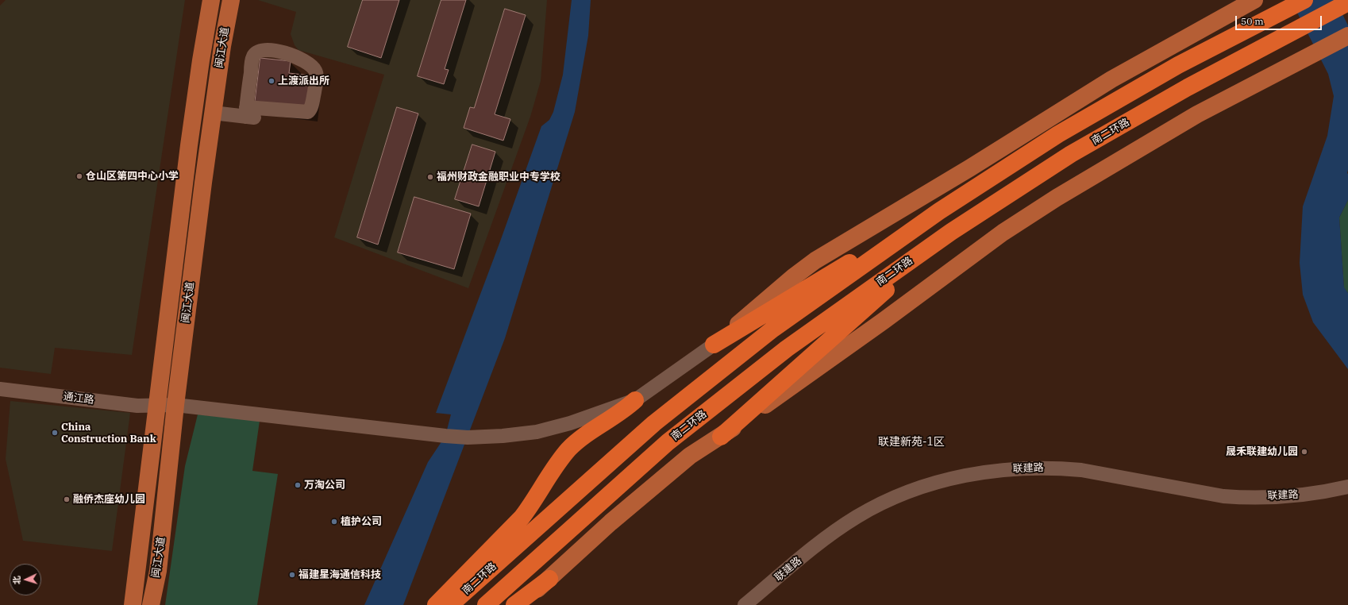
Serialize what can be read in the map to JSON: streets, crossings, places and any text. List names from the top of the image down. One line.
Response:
{"streets":{"highway":["南二环路"],"main road":["闽江大道"],"street":["通江路","联建路"]},"crossings":[["闽江大道","通江路"]],"districts":["联建新苑-1区"],"places":["上渡派出所","仓山区第四中心小学","福州财政金融职业中专学校","China Construction Bank","晟禾联建幼儿园","万淘公司","融侨杰座幼儿园","植护公司","福建星海通信科技"],"scale_bar":"50 m","north":"left"}
